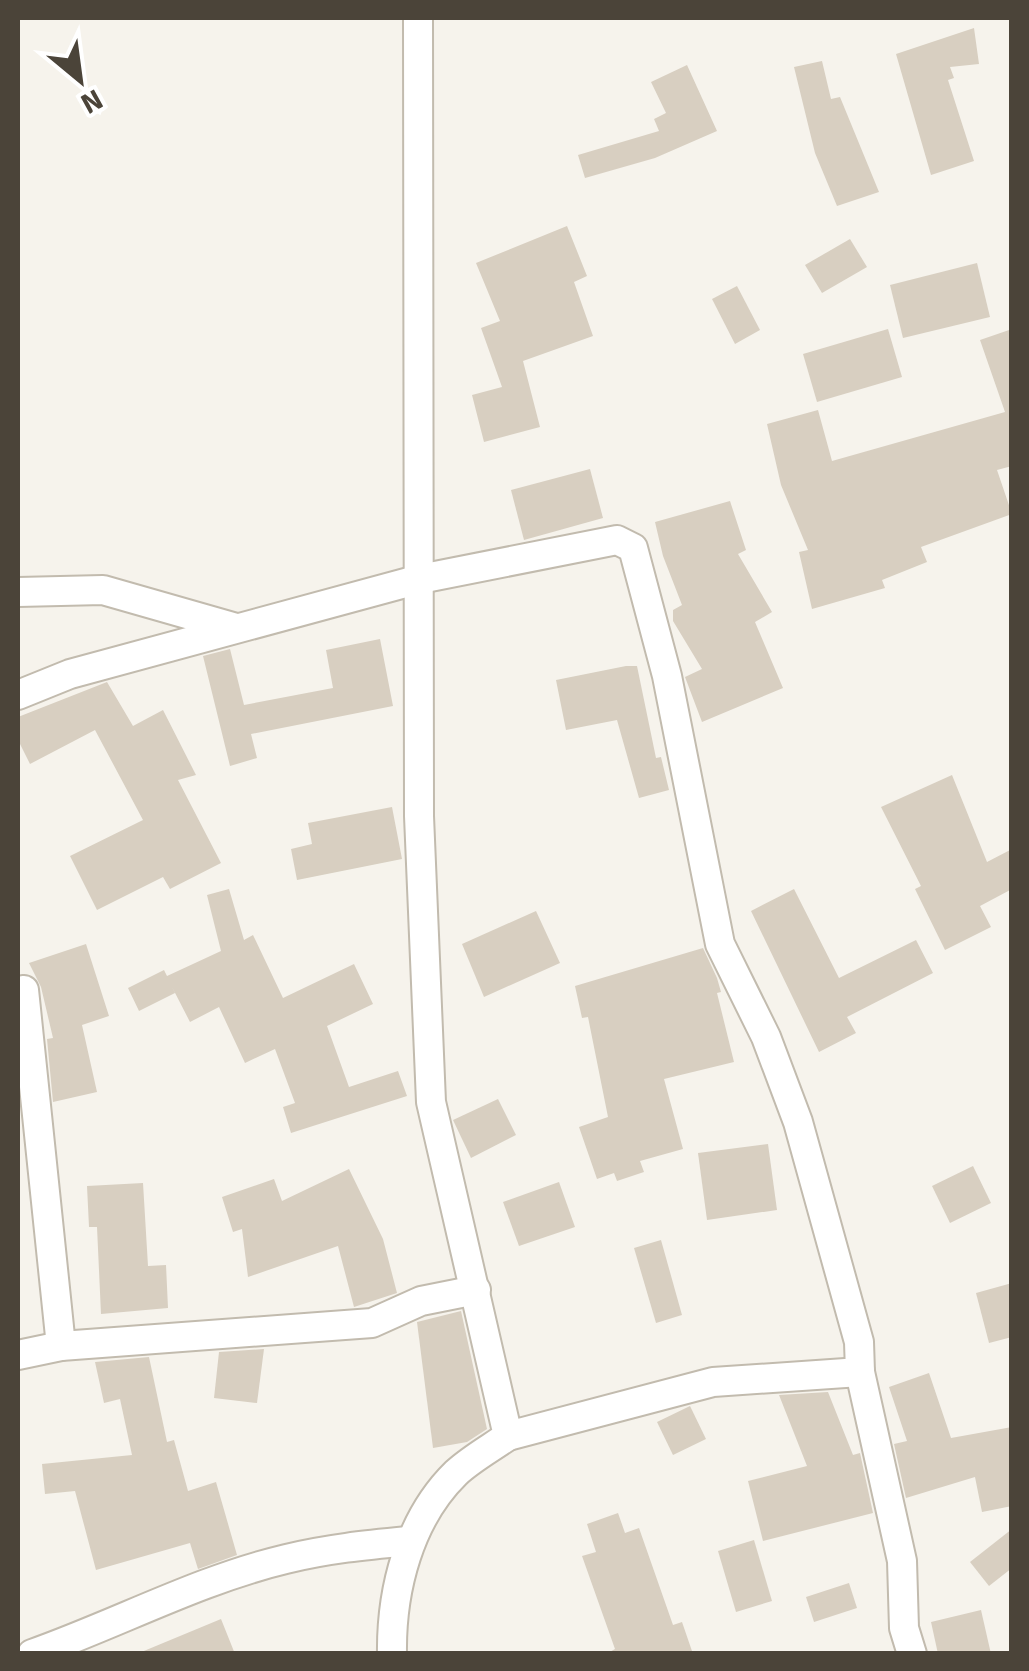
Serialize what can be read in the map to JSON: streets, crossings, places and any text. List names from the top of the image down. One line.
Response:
{"north":"bottom right"}
